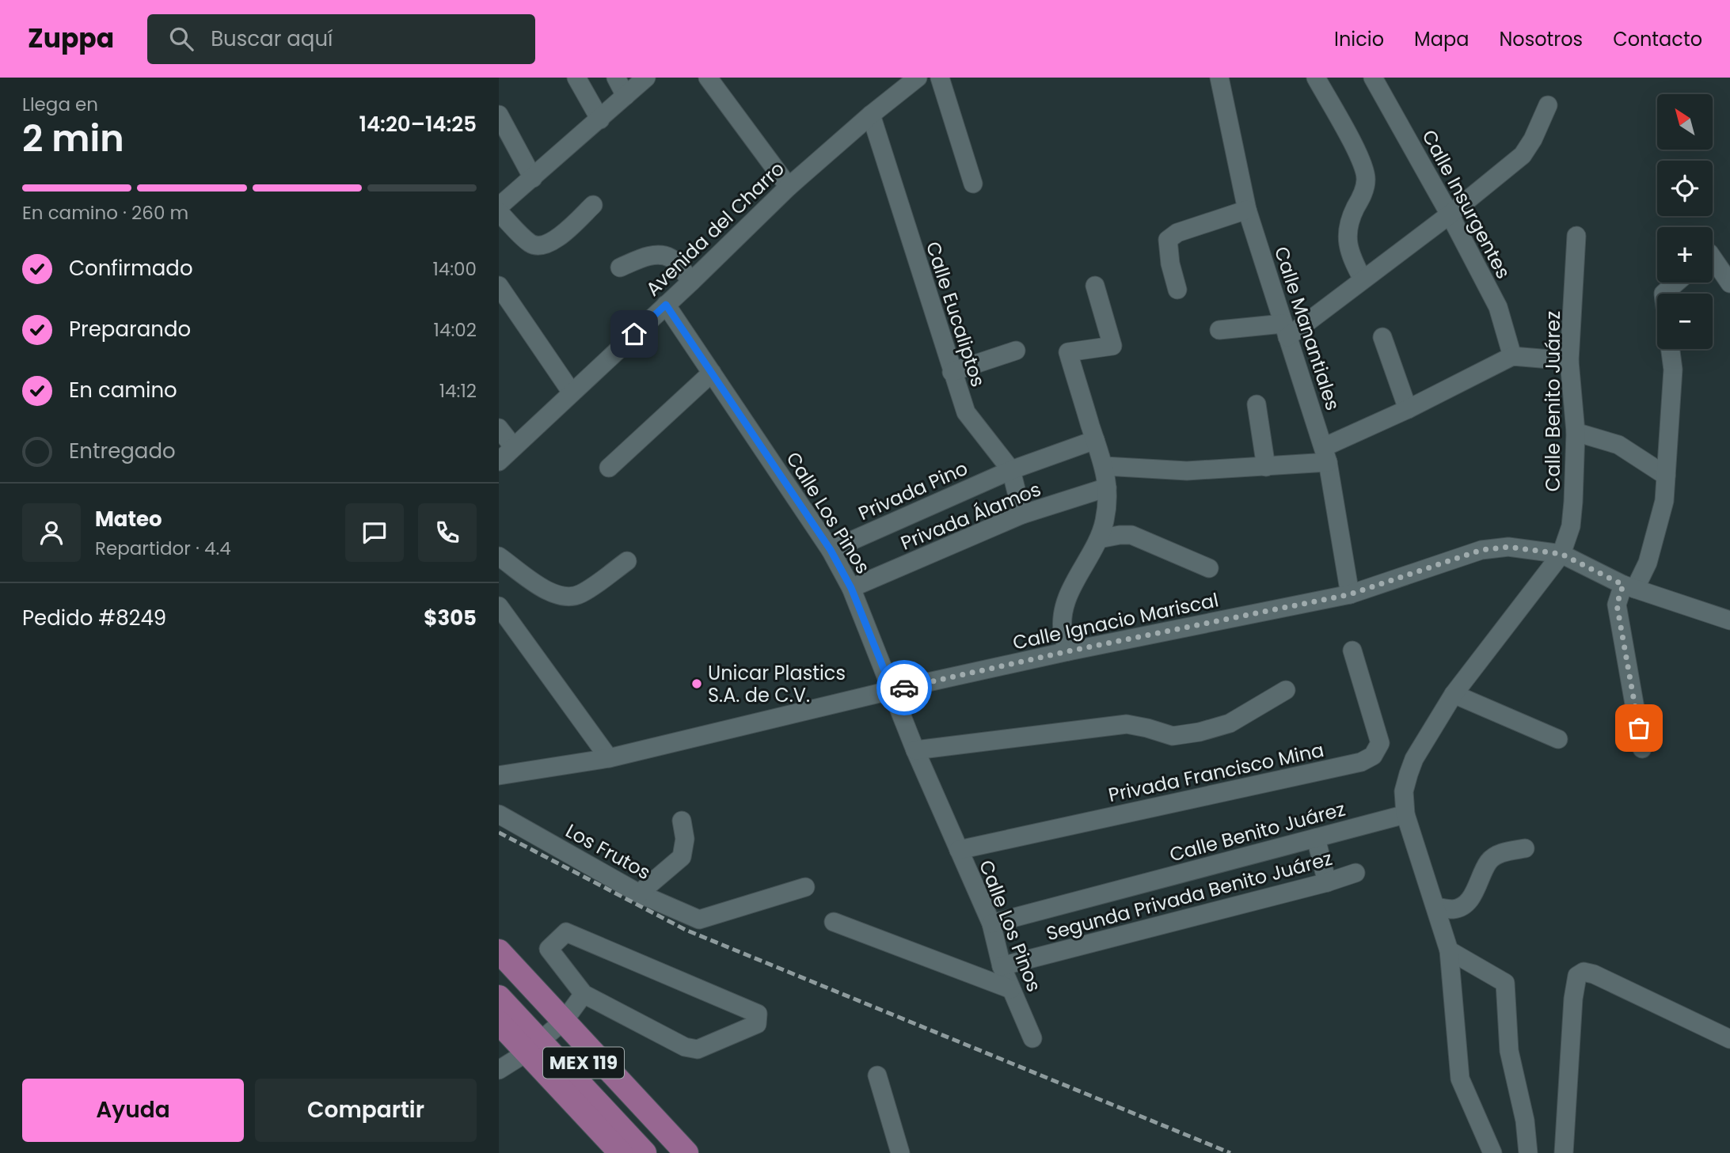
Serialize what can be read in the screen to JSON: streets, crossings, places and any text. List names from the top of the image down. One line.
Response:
{"streets":{"main road":["MEX 119"],"street":["Calle Insurgentes","Avenida del Charro","Calle Eucaliptos","Calle Manantiales","Calle Benito Juárez","Privada Pino","Calle Los Pinos","Privada Álamos","Calle Ignacio Mariscal","Privada Francisco Mina","Los Frutos","Segunda Privada Benito Juárez"]},"crossings":[["Avenida del Charro","Calle Eucaliptos"],["Avenida del Charro","Calle Los Pinos"],["Calle Eucaliptos","Privada Pino"],["Calle Eucaliptos","Privada Álamos"],["Calle Manantiales","Calle Ignacio Mariscal"],["Calle Benito Juárez","Calle Los Pinos"],["Calle Benito Juárez","Calle Ignacio Mariscal"],["Privada Pino","Calle Los Pinos"],["Calle Los Pinos","Privada Álamos"],["Calle Los Pinos","Calle Ignacio Mariscal"],["Calle Los Pinos","Privada Francisco Mina"],["Calle Los Pinos","Segunda Privada Benito Juárez"]],"places":["Unicar Plastics S.A. de C.V."],"north":"top left","page":{"header":"Zuppa","search":"Buscar aquí","nav":["Inicio","Mapa","Nosotros","Contacto"],"heading":["2 min","Llega en","14:20–14:25"],"panel":["Mateo","Repartidor · 4.4","Pedido #8249","$305"],"map_buttons":["+","−"],"bar":"En camino · 260 m","list":[["Confirmado","14:00"],["Preparando","14:02"],["En camino","14:12"],"Entregado"],"buttons":["Ayuda","Compartir"]}}
